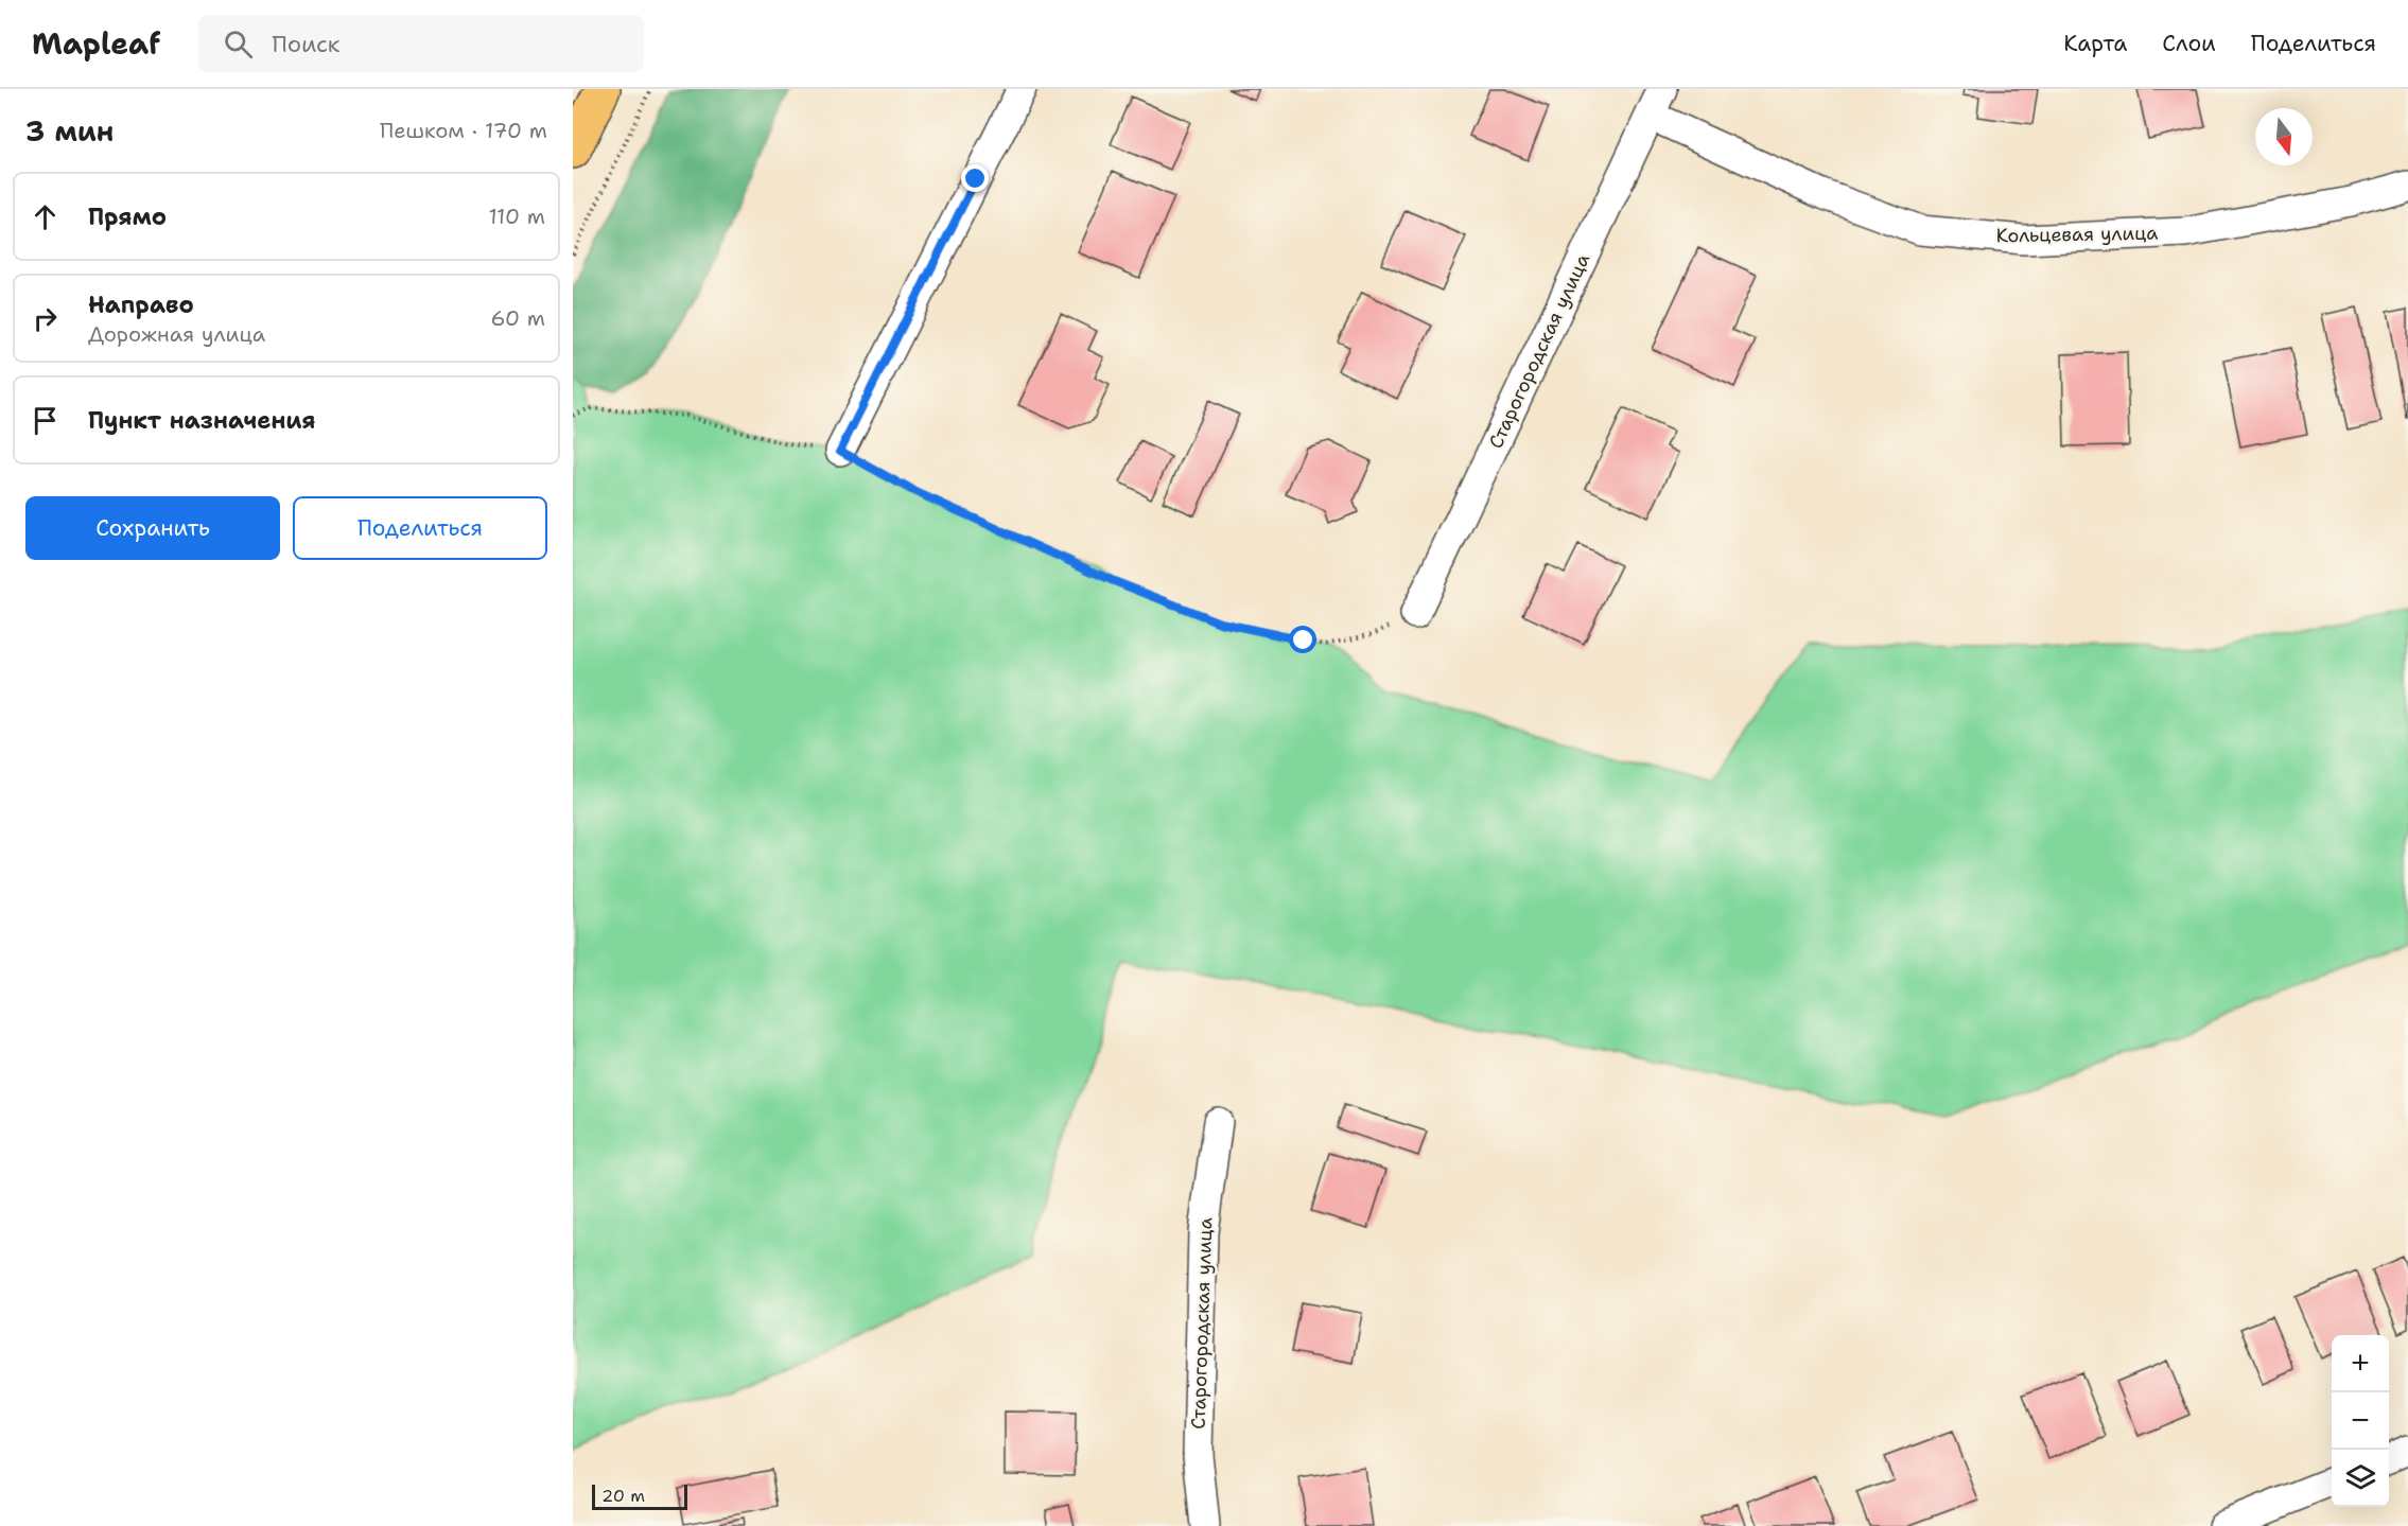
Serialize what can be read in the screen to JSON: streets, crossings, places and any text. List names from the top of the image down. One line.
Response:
{"streets":{"street":["Кольцевая улица","Старогородская улица"]},"crossings":[["Кольцевая улица","Старогородская улица"]],"scale_bar":"20 m","north":"bottom","page":{"header":"Mapleaf","search":"Поиск","nav":["Карта","Слои","Поделиться"],"heading":["3 мин","Пешком · 170 m"],"list":[["Прямо","110 m"],["Направо","Дорожная улица","60 m"],"Пункт назначения"],"buttons":["Сохранить","Поделиться"],"map_buttons":["+","−"],"scale":"20 m"}}
